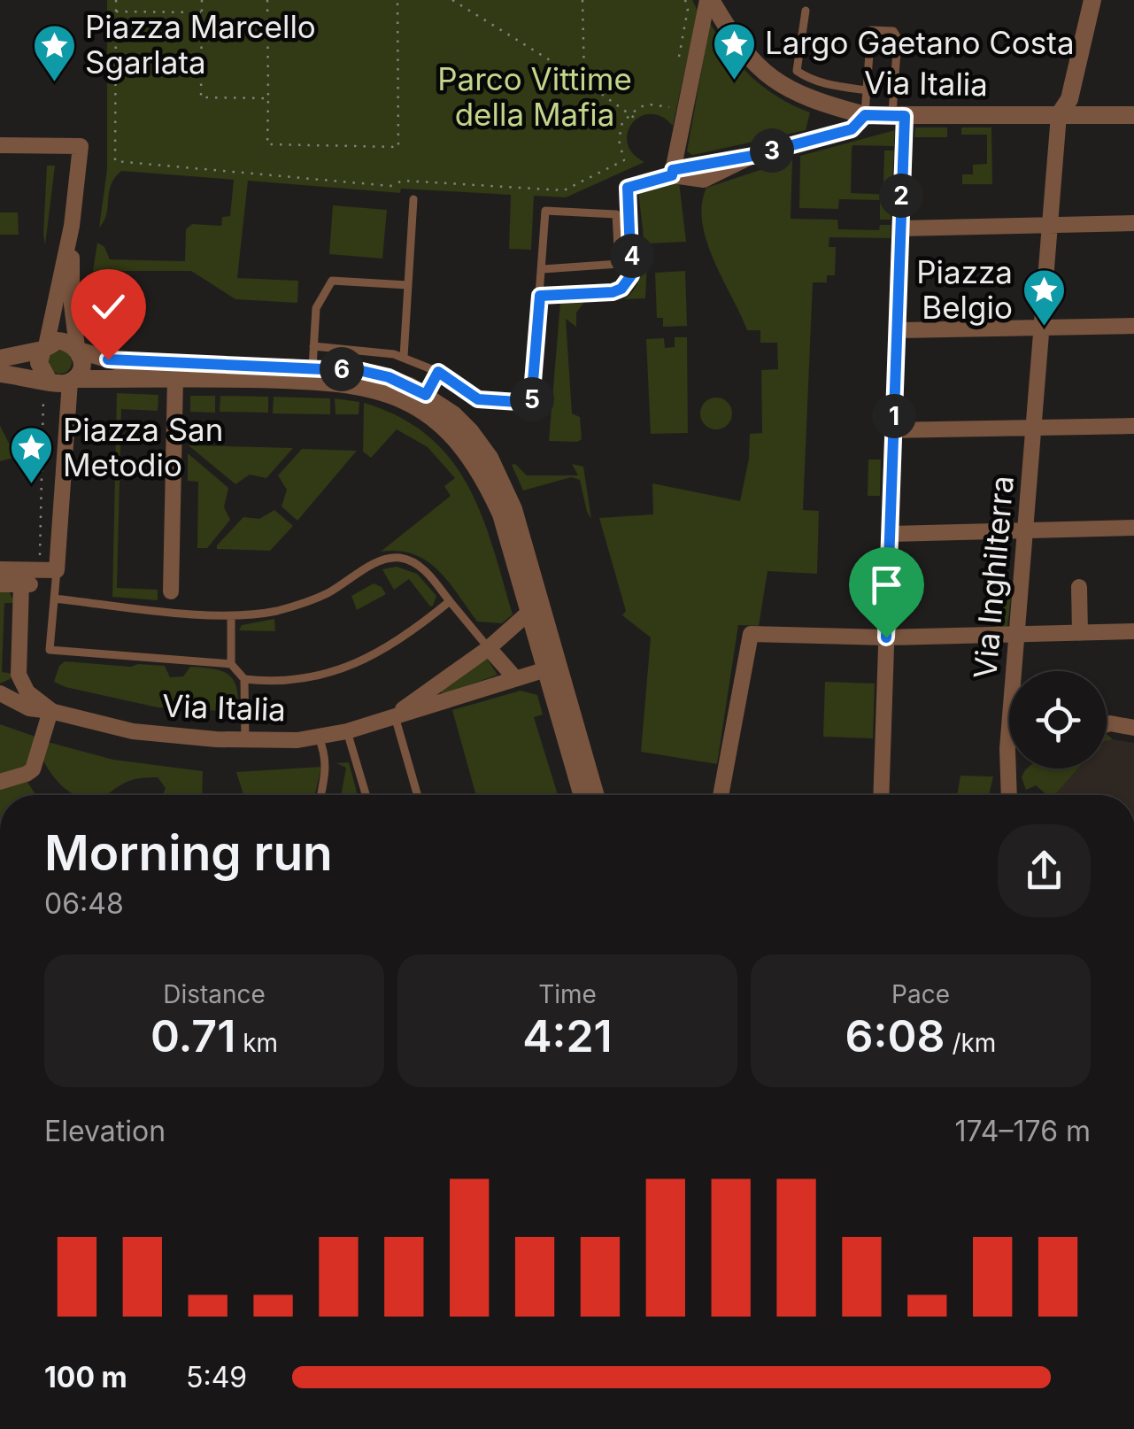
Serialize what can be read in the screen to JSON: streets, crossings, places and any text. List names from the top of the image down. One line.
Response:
{"streets":{"street":["Via Italia","Via Inghilterra"]},"crossings":[["Via Italia","Via Inghilterra"]],"parks":["Parco Vittime della Mafia"],"places":{"place":["Largo Gaetano Costa","Piazza Marcello Sgarlata","Piazza Belgio","Piazza San Metodio"]},"page":{"pins":["3","2","4","6","5","1"],"heading":["Morning run","06:48"],"stats":[["Distance","0.71 km"],["Time","4:21"],["Pace","6:08 /km"]],"chart":["Elevation","174–176 m"],"list":[{"name":"100 m","note":"5:49"}]}}
